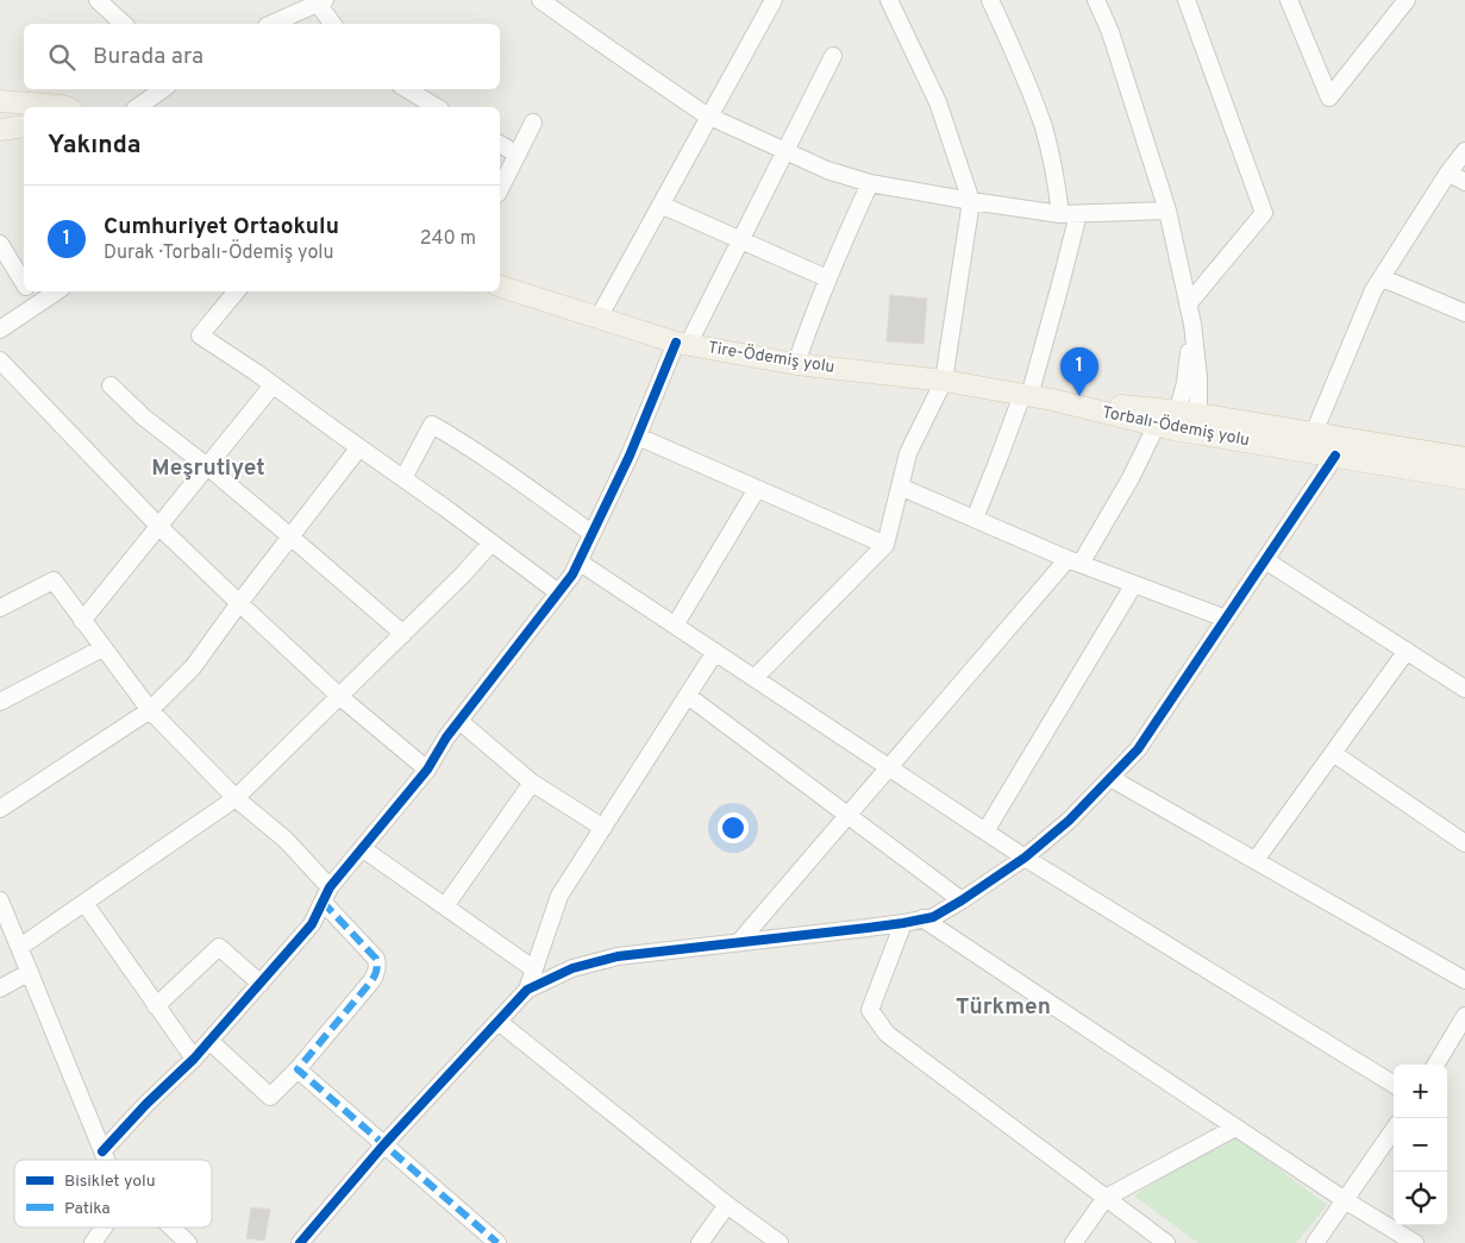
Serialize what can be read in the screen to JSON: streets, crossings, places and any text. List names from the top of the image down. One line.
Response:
{"streets":{"main road":["Tire-Ödemiş yolu","Torbalı-Ödemiş yolu"]},"crossings":[["Tire-Ödemiş yolu","Torbalı-Ödemiş yolu"]],"districts":["Meşrutiyet","Türkmen"],"legend":["Bisiklet yolu","Patika"],"page":{"search":"Burada ara","heading":"Yakında","list":[{"mark":"1","name":"Cumhuriyet Ortaokulu","note":"Durak · Torbalı-Ödemiş yolu","value":"240 m"}],"pins":"1","map_buttons":["+","−"]}}
